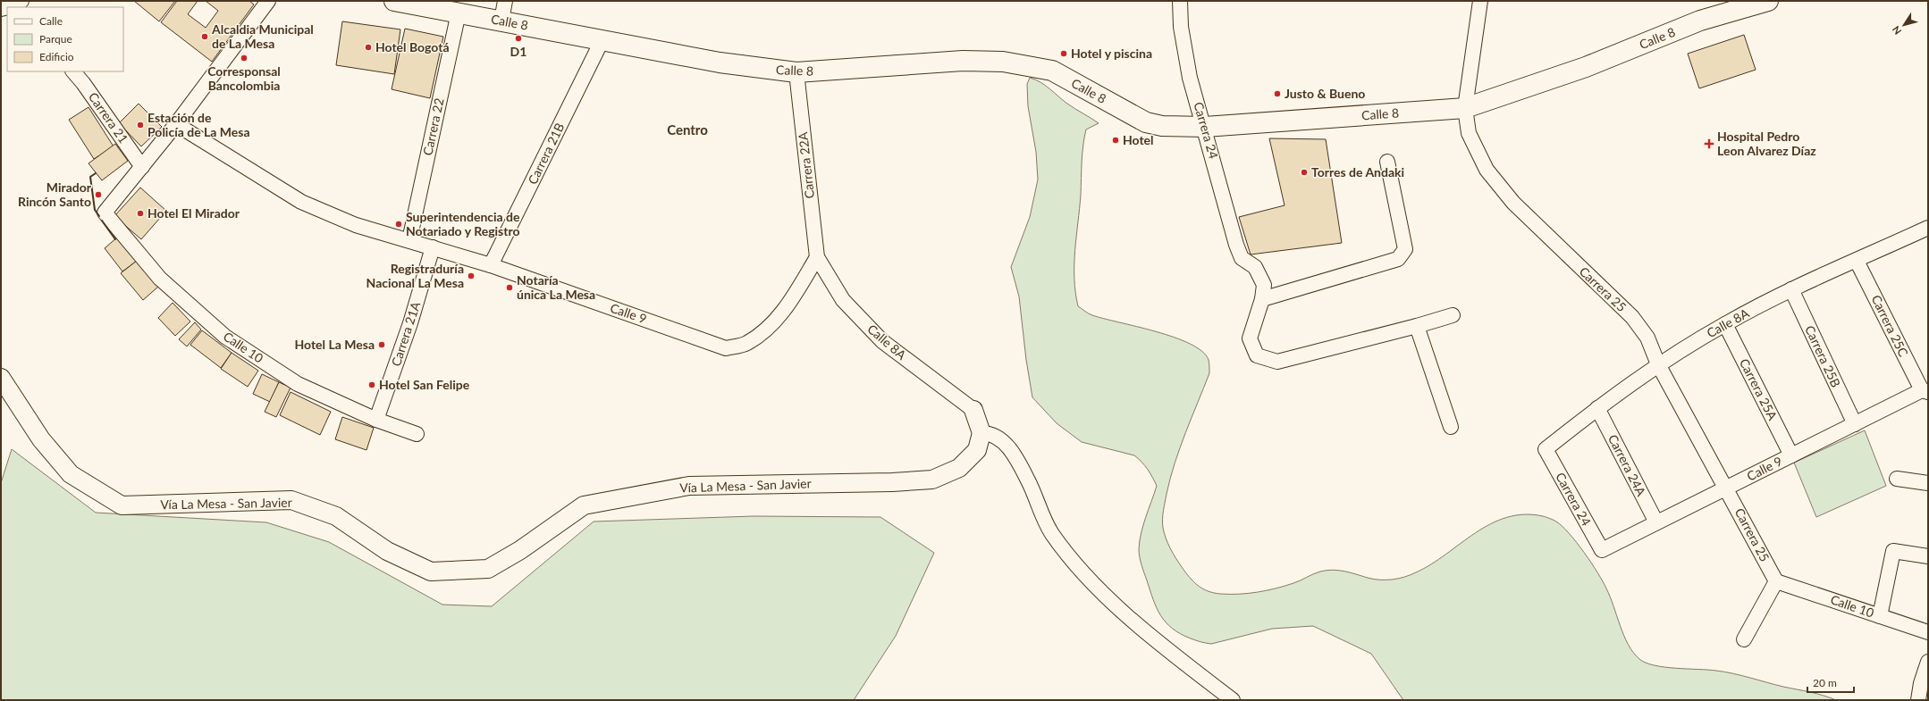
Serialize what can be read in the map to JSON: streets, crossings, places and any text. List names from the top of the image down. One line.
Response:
{"streets":{"main road":["Calle 8"],"street":["Carrera 21","Carrera 22","Carrera 24","Carrera 21B","Carrera 22A","Carrera 25","Calle 9","Calle 8A","Carrera 25C","Carrera 21A","Calle 10","Carrera 25B","Carrera 25A","Carrera 24A","Vía La Mesa - San Javier"]},"crossings":[["Calle 8","Carrera 22"],["Calle 8","Carrera 24"],["Calle 8","Carrera 21B"],["Calle 8","Carrera 22A"],["Calle 8","Carrera 25"],["Carrera 21","Calle 10"],["Carrera 22","Calle 9"],["Carrera 24","Calle 9"],["Carrera 24","Calle 8A"],["Carrera 21B","Calle 9"],["Carrera 22A","Calle 9"],["Carrera 22A","Calle 8A"],["Carrera 25","Calle 9"],["Carrera 25","Calle 8A"],["Carrera 25","Calle 10"],["Calle 9","Calle 8A"],["Calle 9","Carrera 25C"],["Calle 9","Carrera 21A"],["Calle 9","Carrera 25B"],["Calle 9","Carrera 25A"],["Calle 9","Carrera 24A"],["Calle 8A","Carrera 25C"],["Calle 8A","Carrera 25B"],["Calle 8A","Carrera 25A"],["Calle 8A","Carrera 24A"],["Carrera 21A","Calle 10"]],"districts":["Centro"],"places":{"other":["Alcaldia Municipal de La Mesa","D1","Hotel Bogotá","Hotel y piscina","Corresponsal Bancolombia","Justo & Bueno","Estación de Policía de La Mesa","Hotel","Torres de Andaki","Mirador Rincón Santo","Hotel El Mirador","Superintendencia de Notariado y Registro","Registraduría Nacional La Mesa","Notaría única La Mesa","Hotel La Mesa","Hotel San Felipe"],"health":["Hospital Pedro Leon Alvarez Díaz"]},"legend":["Calle","Parque","Edificio"],"scale_bar":"20 m","north":"bottom left"}
